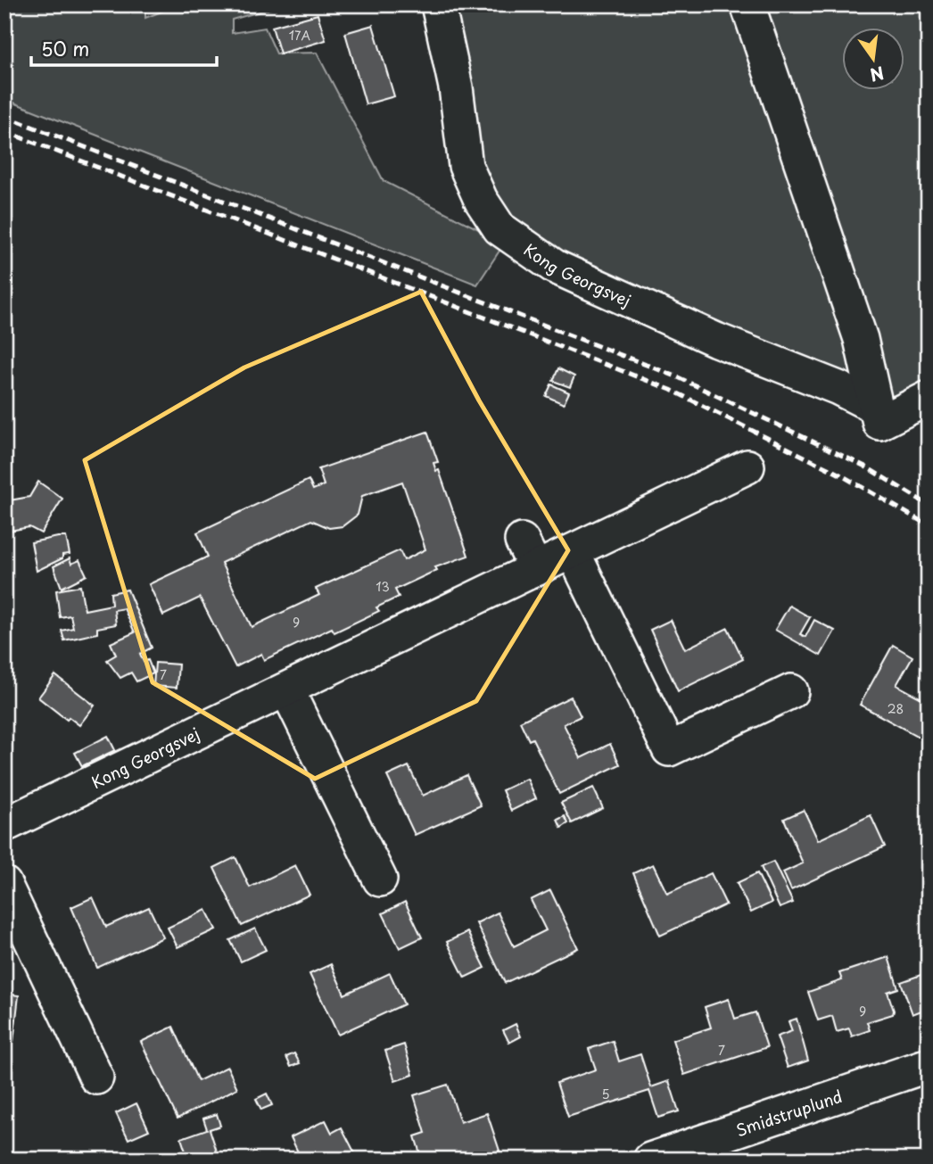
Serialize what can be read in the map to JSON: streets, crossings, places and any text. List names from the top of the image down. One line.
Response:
{"streets":{"street":["Kong Georgsvej","Smidstruplund"]},"house_numbers":["17A","13","9","7","28","9","7","5"],"scale_bar":"50 m","north":"bottom"}
